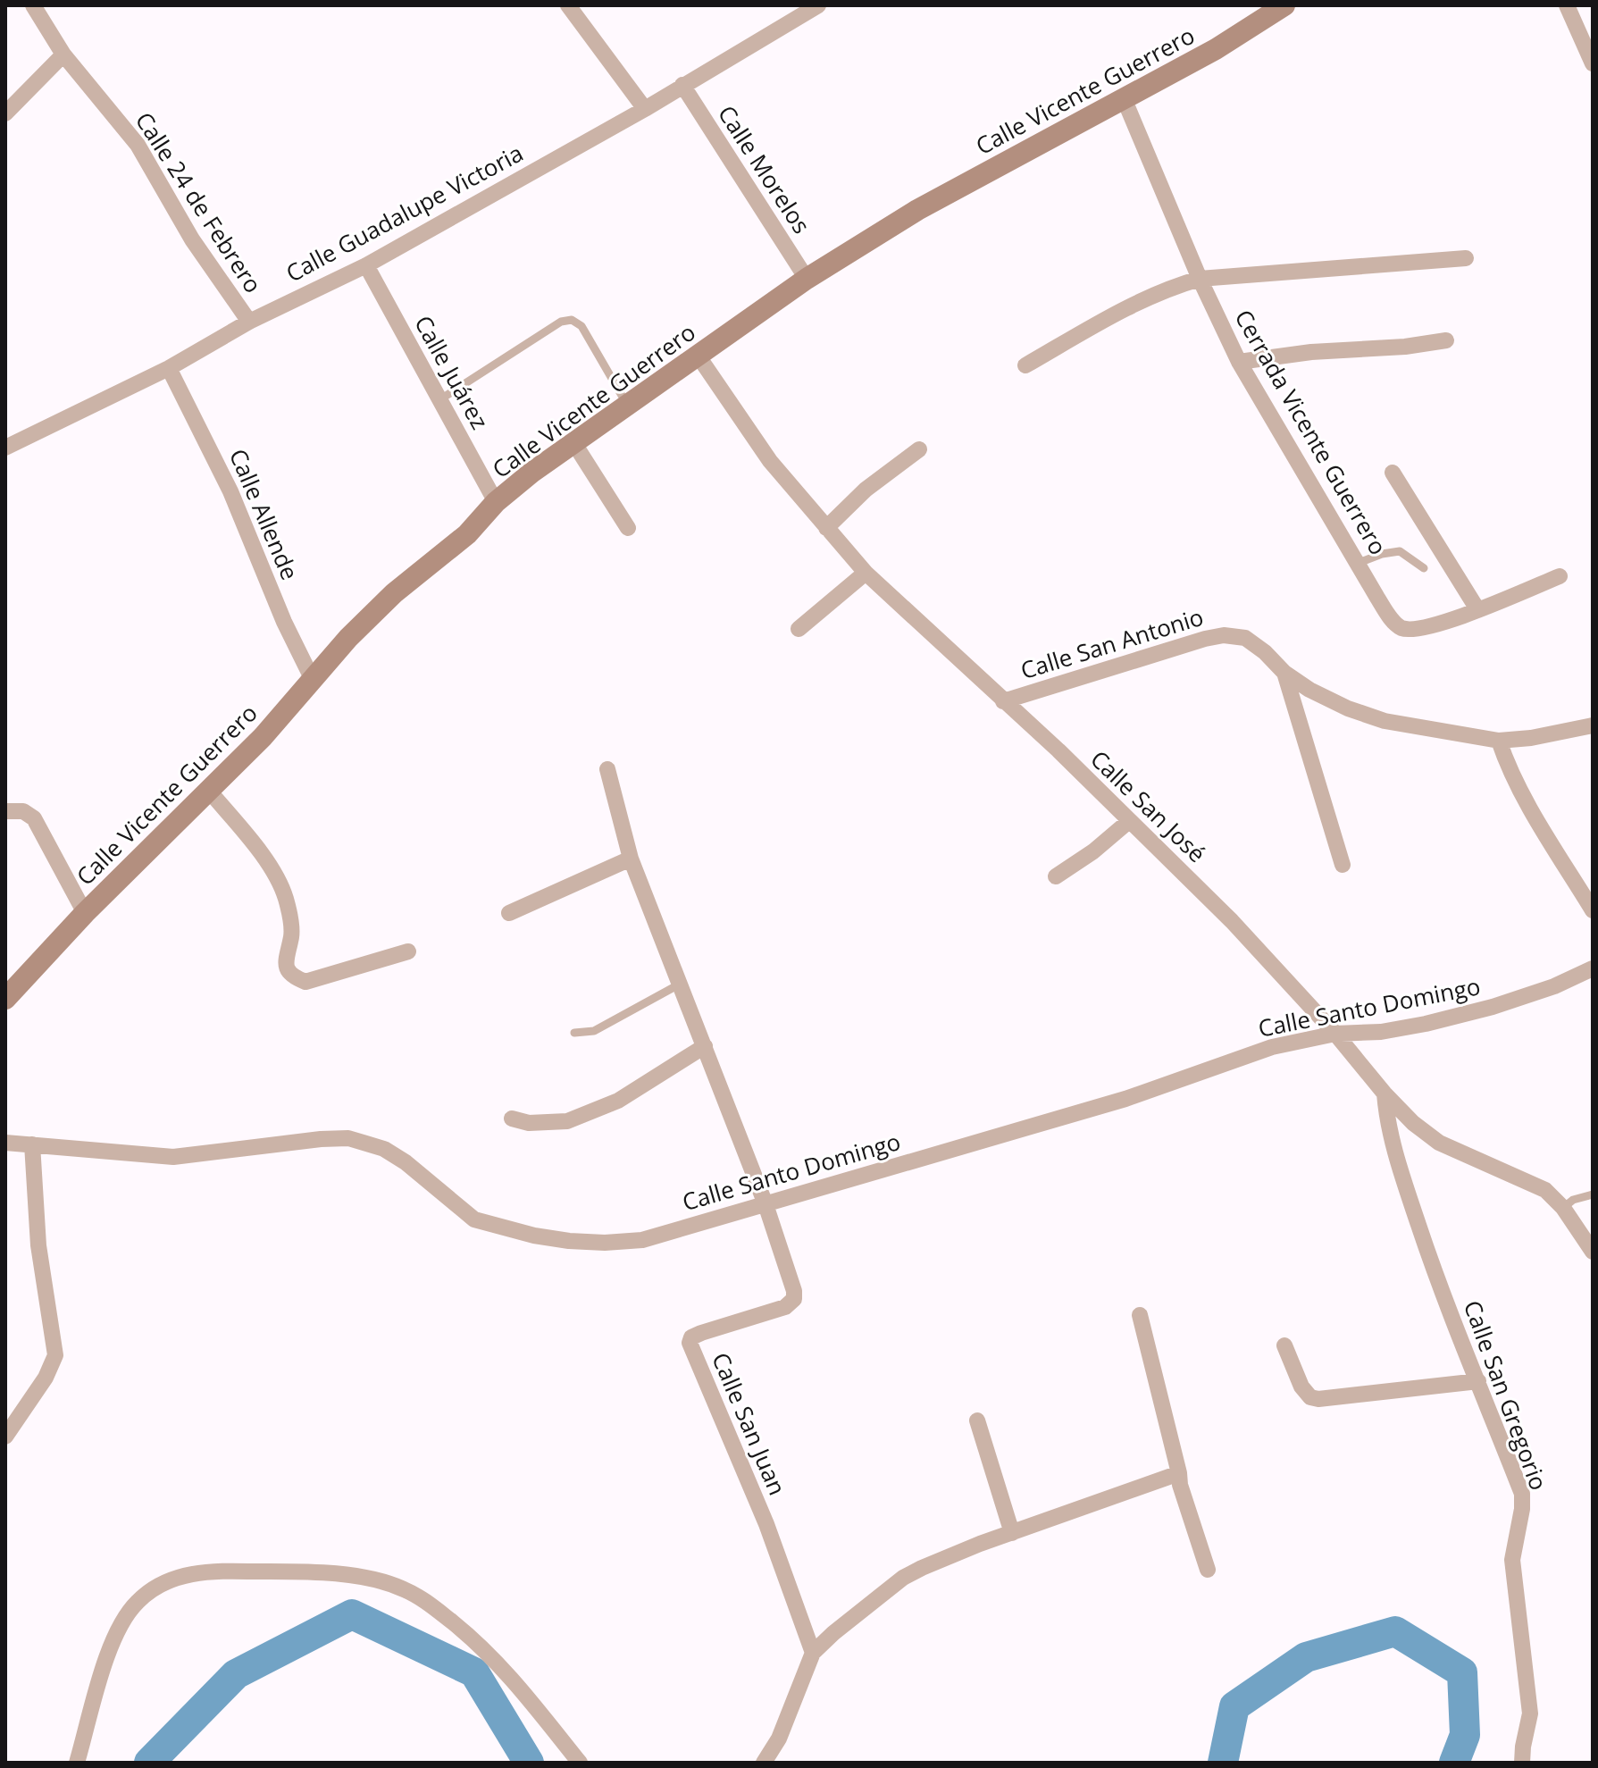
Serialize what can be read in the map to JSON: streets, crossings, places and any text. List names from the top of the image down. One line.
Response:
{"streets":{"street":["Calle Vicente Guerrero","Calle Morelos","Calle 24 de Febrero","Calle Guadalupe Victoria","Calle Juárez","Cerrada Vicente Guerrero","Calle Allende","Calle San Antonio","Calle San José","Calle Santo Domingo","Calle San Gregorio","Calle San Juan"]},"crossings":[["Calle Vicente Guerrero","Calle Morelos"],["Calle Vicente Guerrero","Calle Juárez"],["Calle Vicente Guerrero","Cerrada Vicente Guerrero"],["Calle Vicente Guerrero","Calle Allende"],["Calle Vicente Guerrero","Calle San José"],["Calle Morelos","Calle Guadalupe Victoria"],["Calle 24 de Febrero","Calle Guadalupe Victoria"],["Calle Guadalupe Victoria","Calle Juárez"],["Calle Guadalupe Victoria","Calle Allende"],["Calle San Antonio","Calle San José"],["Calle San José","Calle Santo Domingo"],["Calle San José","Calle San Gregorio"],["Calle Santo Domingo","Calle San Juan"]]}
